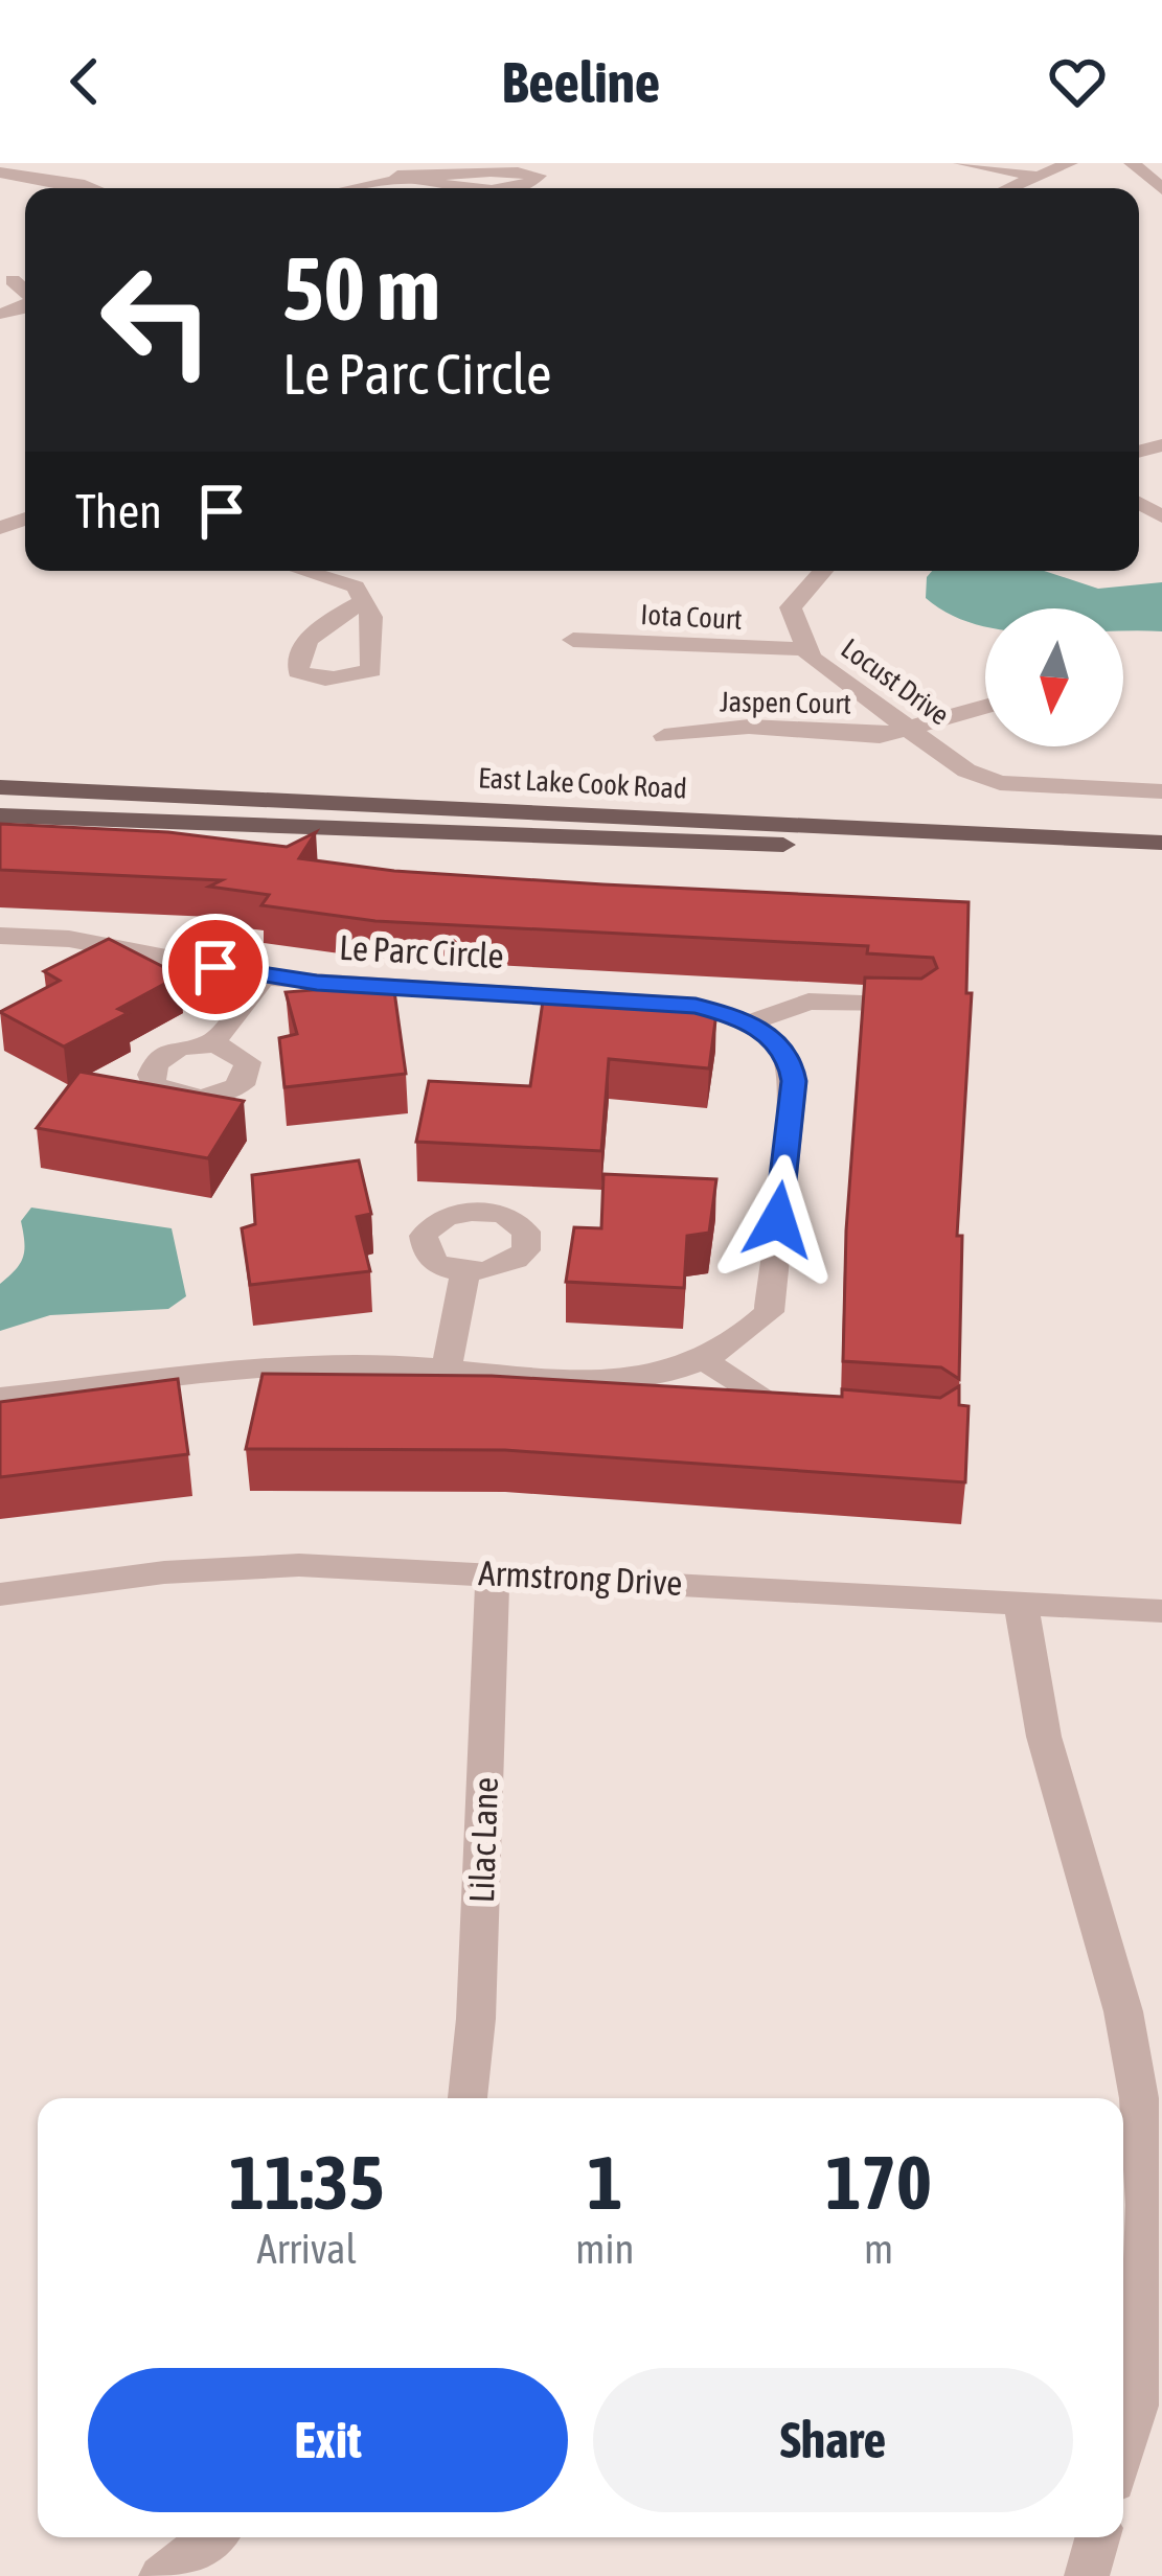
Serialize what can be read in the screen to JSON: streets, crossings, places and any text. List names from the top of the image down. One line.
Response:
{"streets":{"main road":["East Lake Cook Road"],"street":["Iota Court","Locust Drive","Jaspen Court","Le Parc Circle","Armstrong Drive","Lilac Lane"]},"crossings":[["Iota Court","Locust Drive"],["Locust Drive","Jaspen Court"],["Armstrong Drive","Lilac Lane"]],"north":"bottom","page":{"header":"Beeline","turn":["50 m","Le Parc Circle"],"then":"Then","eta":["11:35","Arrival","1","min","170","m"],"buttons":["Exit","Share"]}}
